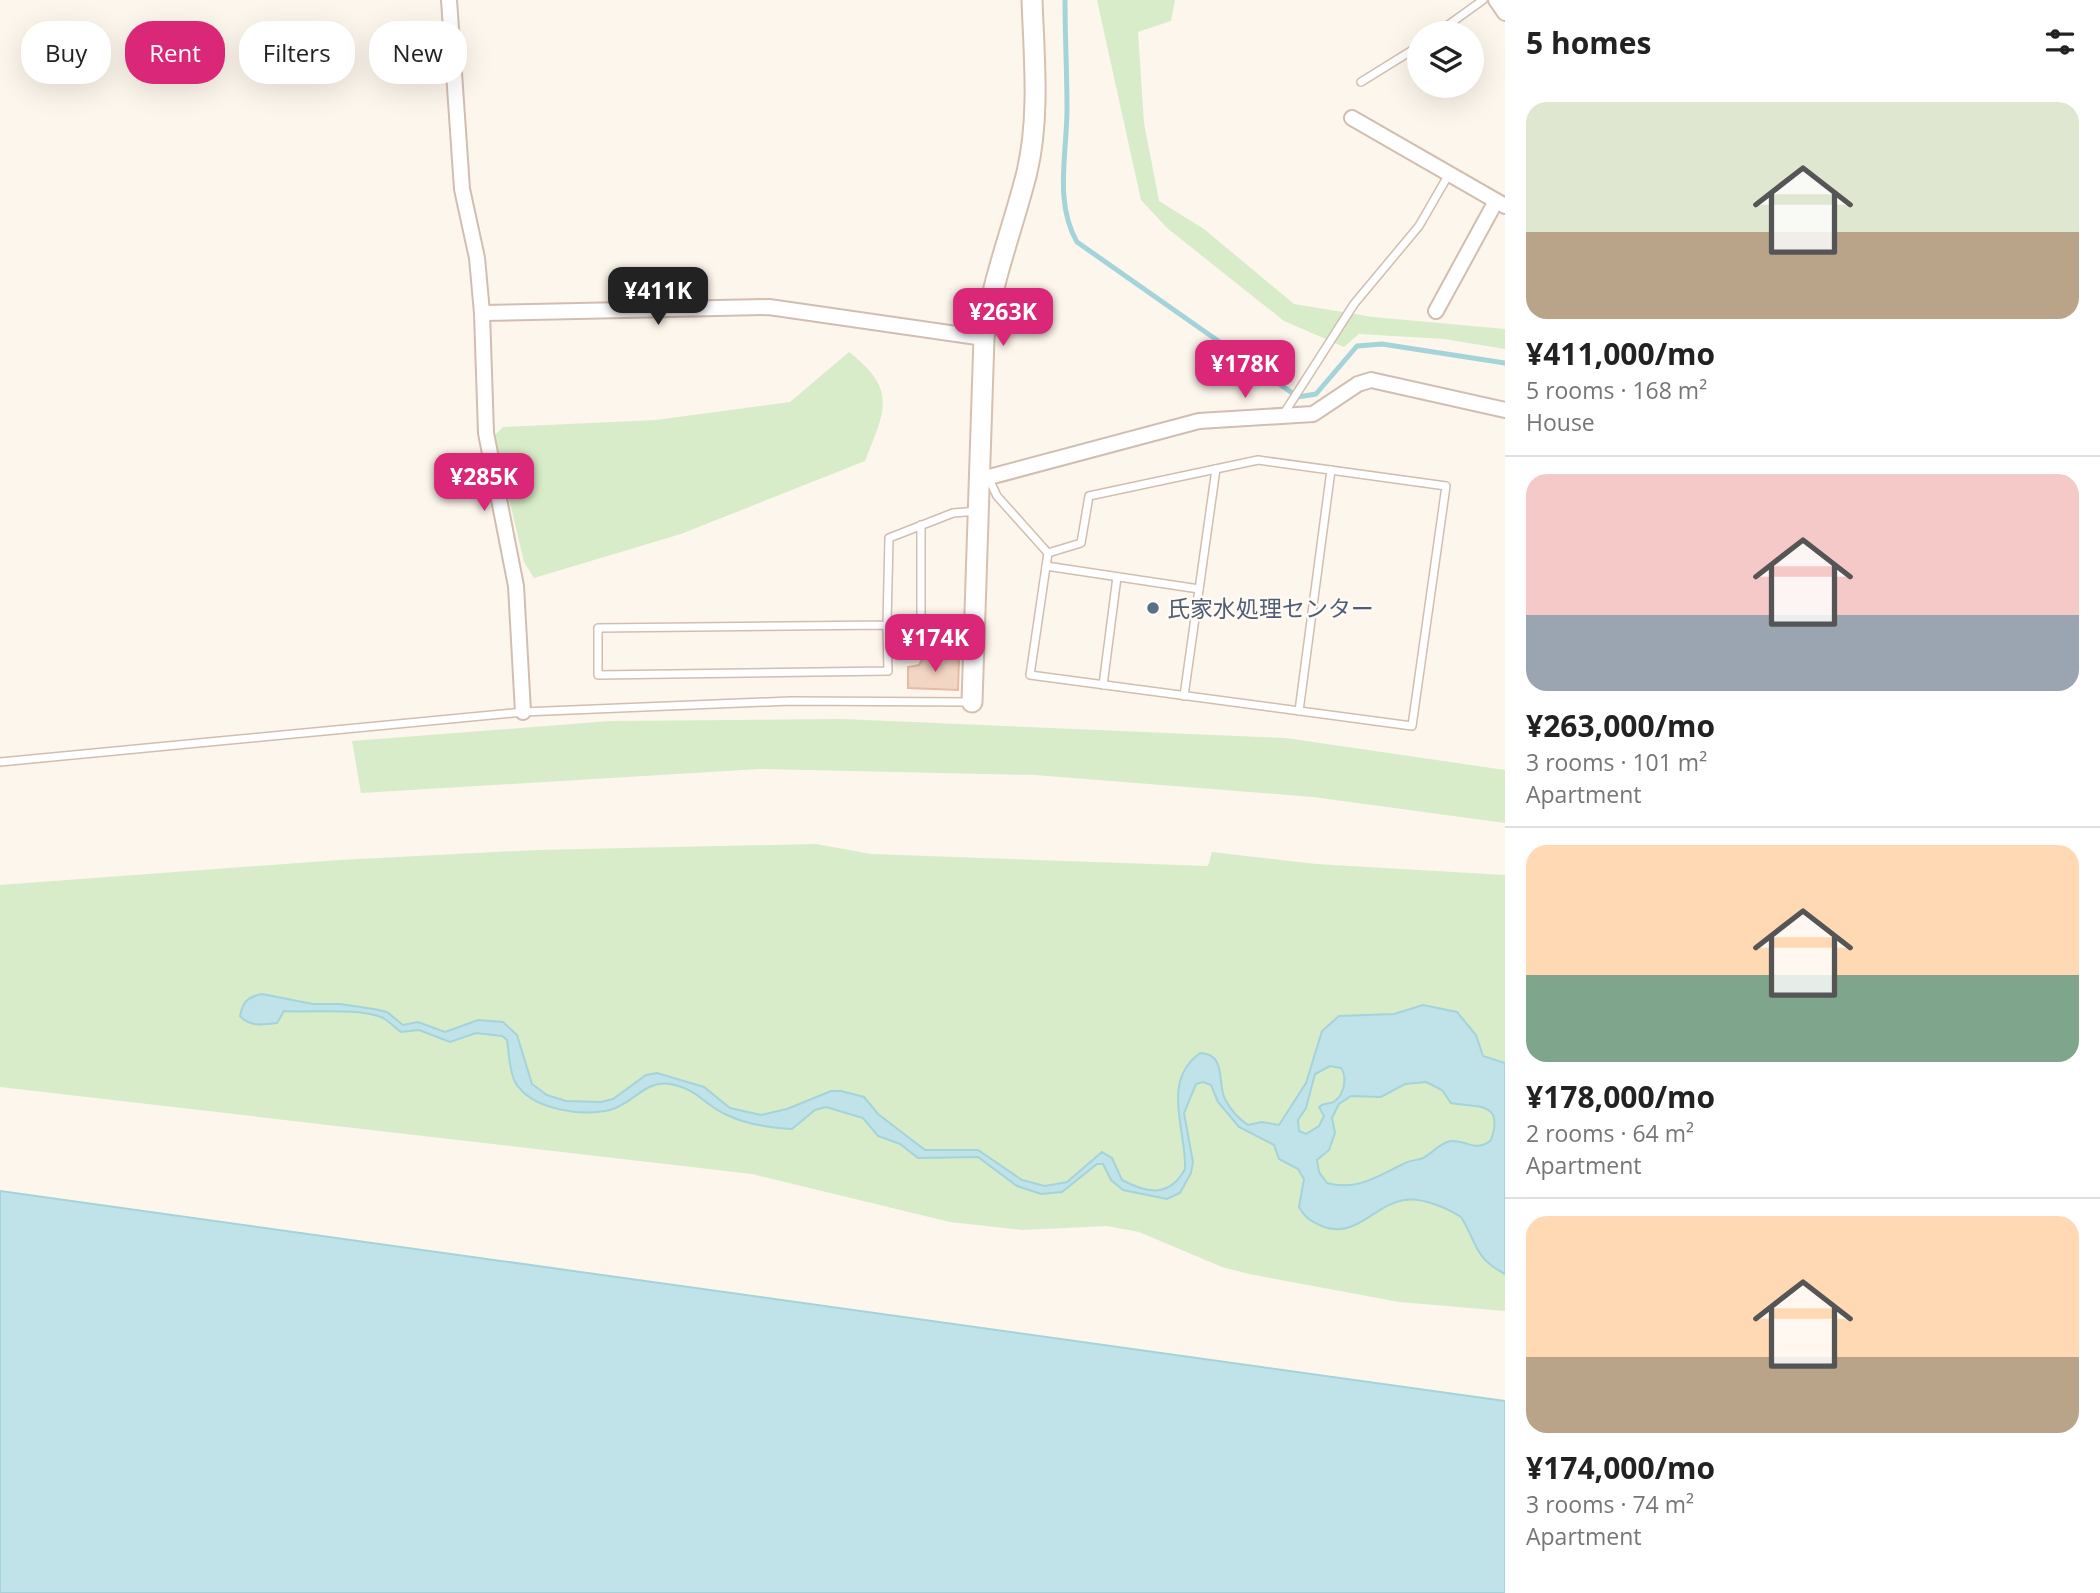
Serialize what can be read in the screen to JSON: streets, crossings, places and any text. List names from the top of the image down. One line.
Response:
{"places":["氏家水処理センター"],"page":{"heading":"5 homes","chip":["Buy","Rent","Filters","New"],"list":[{"name":"¥411,000/mo","note":"5 rooms · 168 m² · House"},{"name":"¥263,000/mo","note":"3 rooms · 101 m² · Apartment"},{"name":"¥178,000/mo","note":"2 rooms · 64 m² · Apartment"},{"name":"¥174,000/mo","note":"3 rooms · 74 m² · Apartment"}],"price":["¥411K","¥263K","¥178K","¥285K","¥174K"]}}
